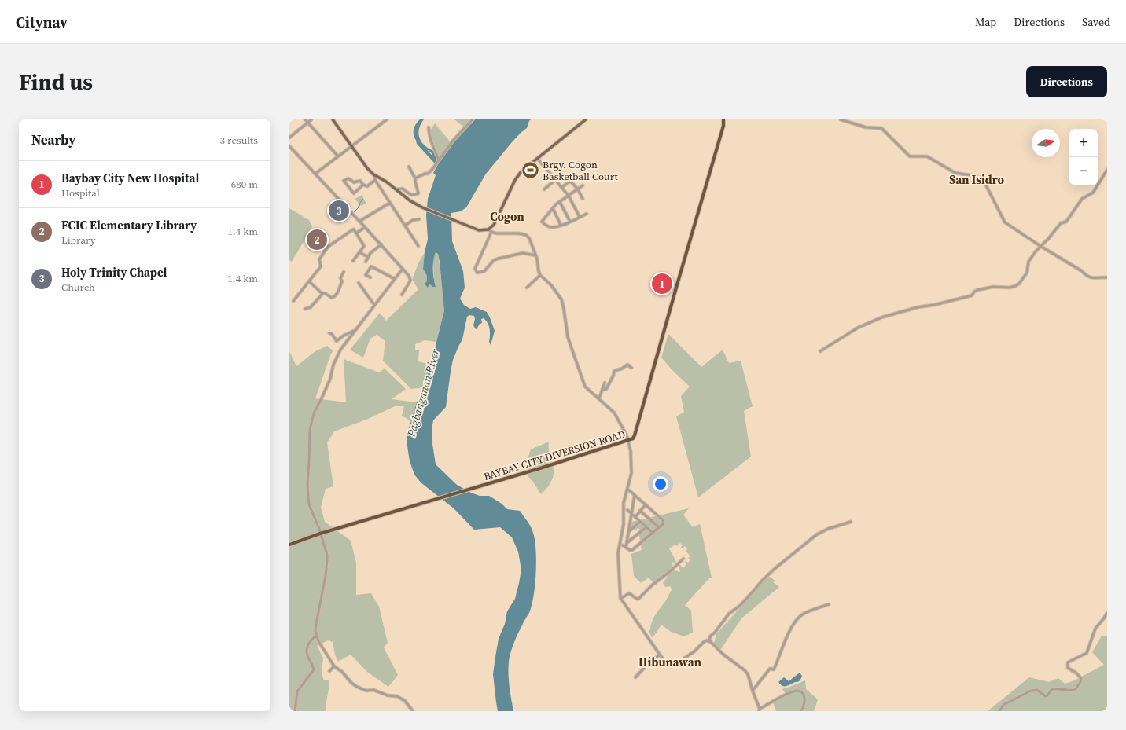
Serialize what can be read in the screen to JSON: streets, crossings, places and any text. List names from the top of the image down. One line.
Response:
{"streets":{"highway":["BAYBAY CITY DIVERSION ROAD"]},"districts":["San Isidro","Cogon","Hibunawan"],"water":["Pagbanganan River"],"places":{"sports":["Brgy. Cogon Basketball Court"]},"north":"right","page":{"header":"Citynav","nav":["Map","Directions","Saved"],"buttons":"Directions","title":"Find us","heading":["Nearby","3 results"],"map_buttons":["+","−"],"list":[{"mark":"1","name":"Baybay City New Hospital","note":"Hospital","value":"680 m"},{"mark":"2","name":"FCIC Elementary Library","note":"Library","value":"1.4 km"},{"mark":"3","name":"Holy Trinity Chapel","note":"Church","value":"1.4 km"}],"pins":["3","2","1"]}}
